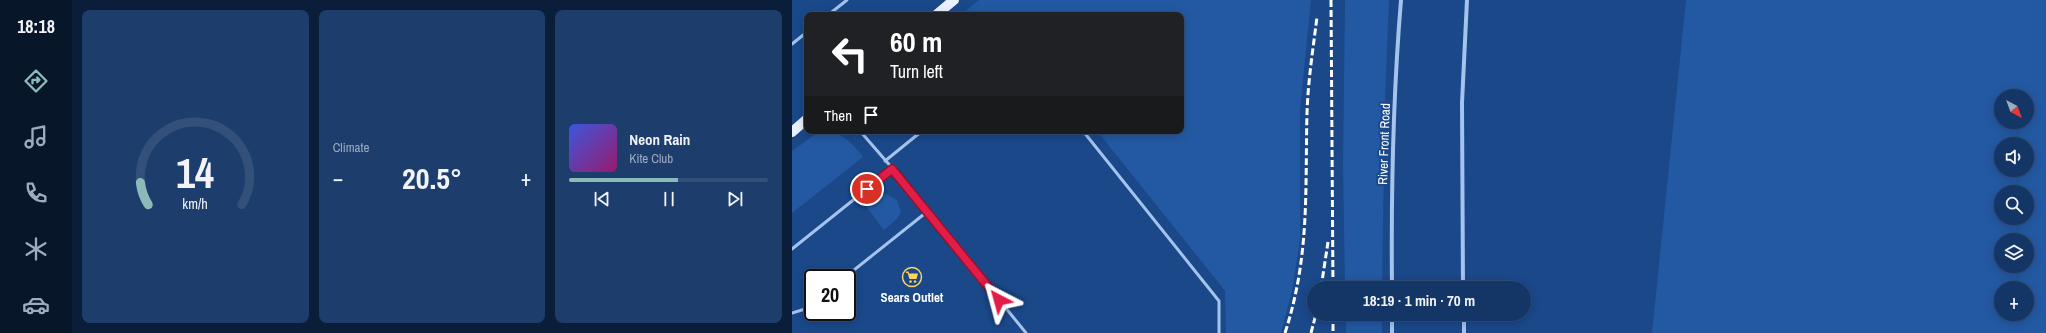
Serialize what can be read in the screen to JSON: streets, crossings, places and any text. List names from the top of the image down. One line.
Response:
{"streets":{"street":["River Front Road"]},"places":{"supermarket":["Sears Outlet"]},"north":"bottom right","page":{"tabs":"18:18","tile":"Climate","turn":["60 m","Turn left"],"map_buttons":"+","then":"Then","song":["Neon Rain","Kite Club"],"heat":["−","20.5°","+"],"limit":"20","trip":"18:19 · 1 min · 70 m","gauge":["14","km/h"]}}
